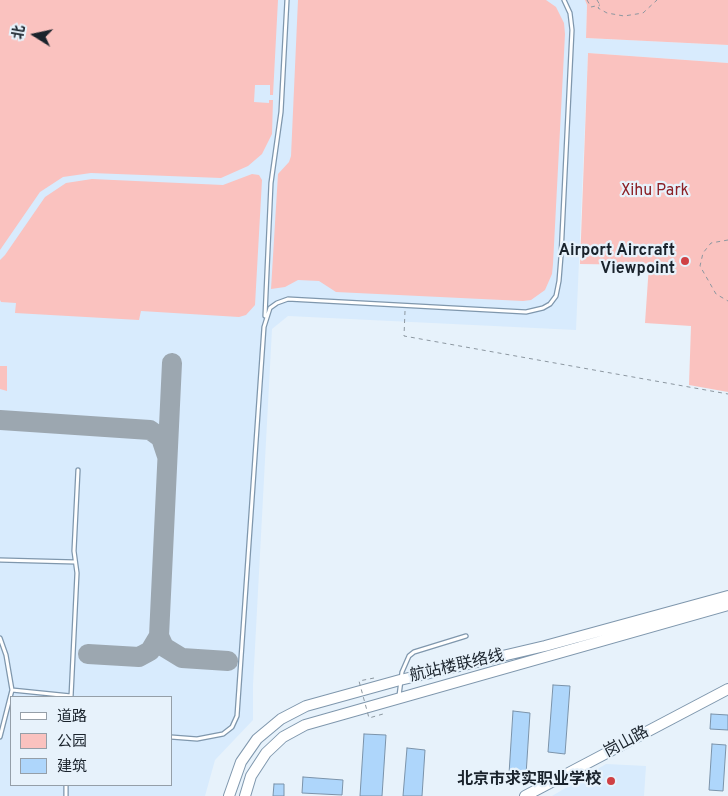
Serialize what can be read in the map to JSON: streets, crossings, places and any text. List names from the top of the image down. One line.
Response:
{"streets":{"main road":["航站楼联络线","岗山路"]},"parks":["Xihu Park"],"places":["Airport Aircraft Viewpoint","北京市求实职业学校"],"legend":["道路","公园","建筑"],"north":"left"}
